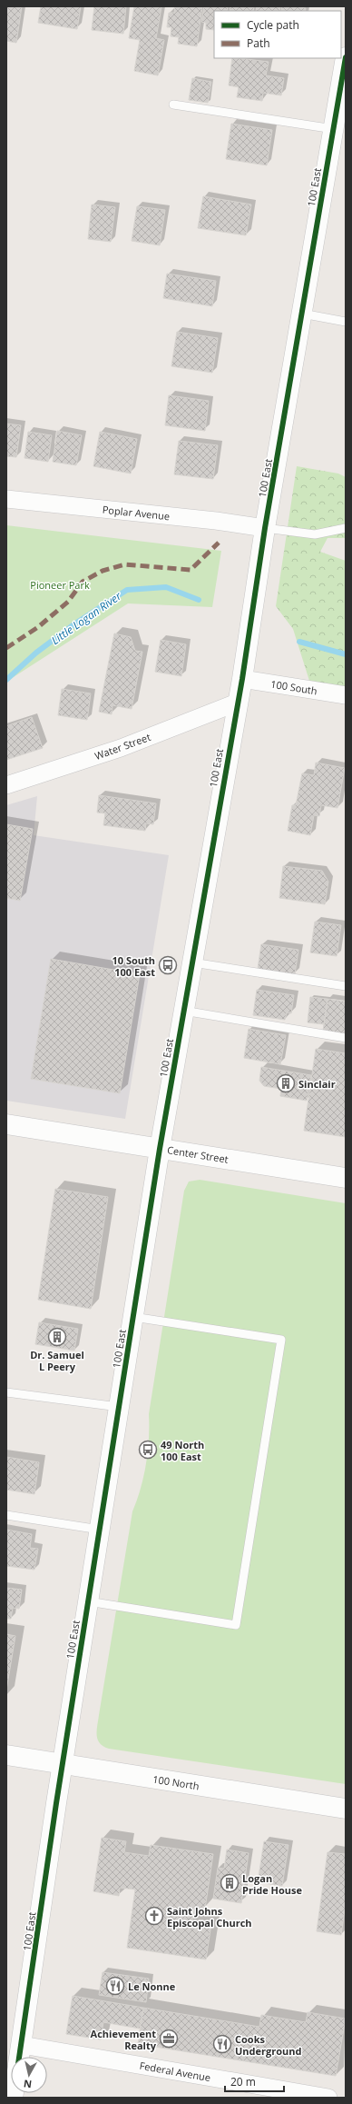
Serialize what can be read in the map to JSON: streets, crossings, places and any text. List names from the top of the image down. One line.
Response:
{"streets":{"main road":["100 East","Center Street","100 North"],"street":["Poplar Avenue","100 South","Water Street","Federal Avenue"]},"crossings":[["100 East","Poplar Avenue"],["100 East","100 South"],["100 East","Water Street"],["100 East","Center Street"],["100 East","100 North"],["100 East","Federal Avenue"]],"water":["Little Logan River"],"parks":["Pioneer Park"],"places":{"bus stop":["10 South 100 East","49 North 100 East"],"building":["Sinclair","Dr. Samuel L Peery","Logan Pride House"],"church":["Saint Johns Episcopal Church"],"restaurant":["Le Nonne","Cooks Underground"],"office":["Achievement Realty"]},"legend":["Cycle path","Path"],"scale_bar":"20 m","north":"bottom"}
